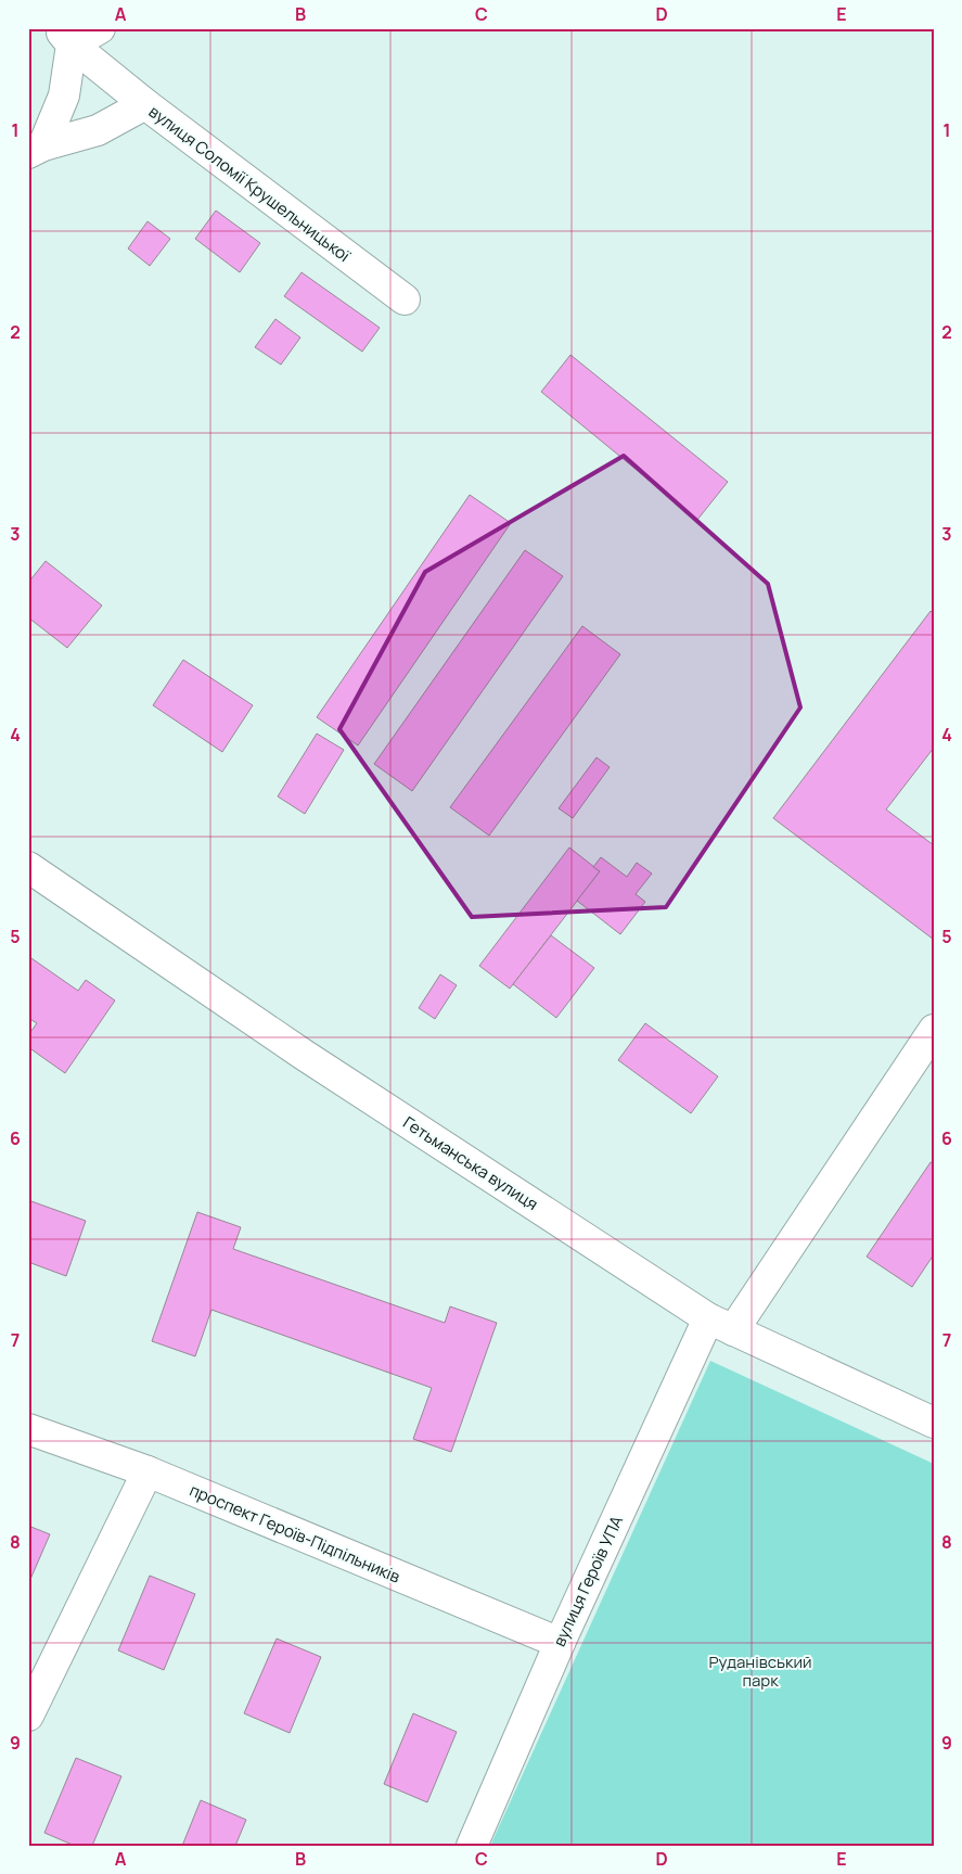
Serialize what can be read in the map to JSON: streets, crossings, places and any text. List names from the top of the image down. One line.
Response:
{"streets":{"street":["вулиця Соломії Крушельницької","Гетьманська вулиця","проспект Героїв-Підпільників","вулиця Героїв УПА"]},"crossings":[["Гетьманська вулиця","вулиця Героїв УПА"],["проспект Героїв-Підпільників","вулиця Героїв УПА"]],"parks":["Руданівський парк"],"grid":{"columns":["A","B","C","D","E"],"rows":["1","2","3","4","5","6","7","8","9"]}}
